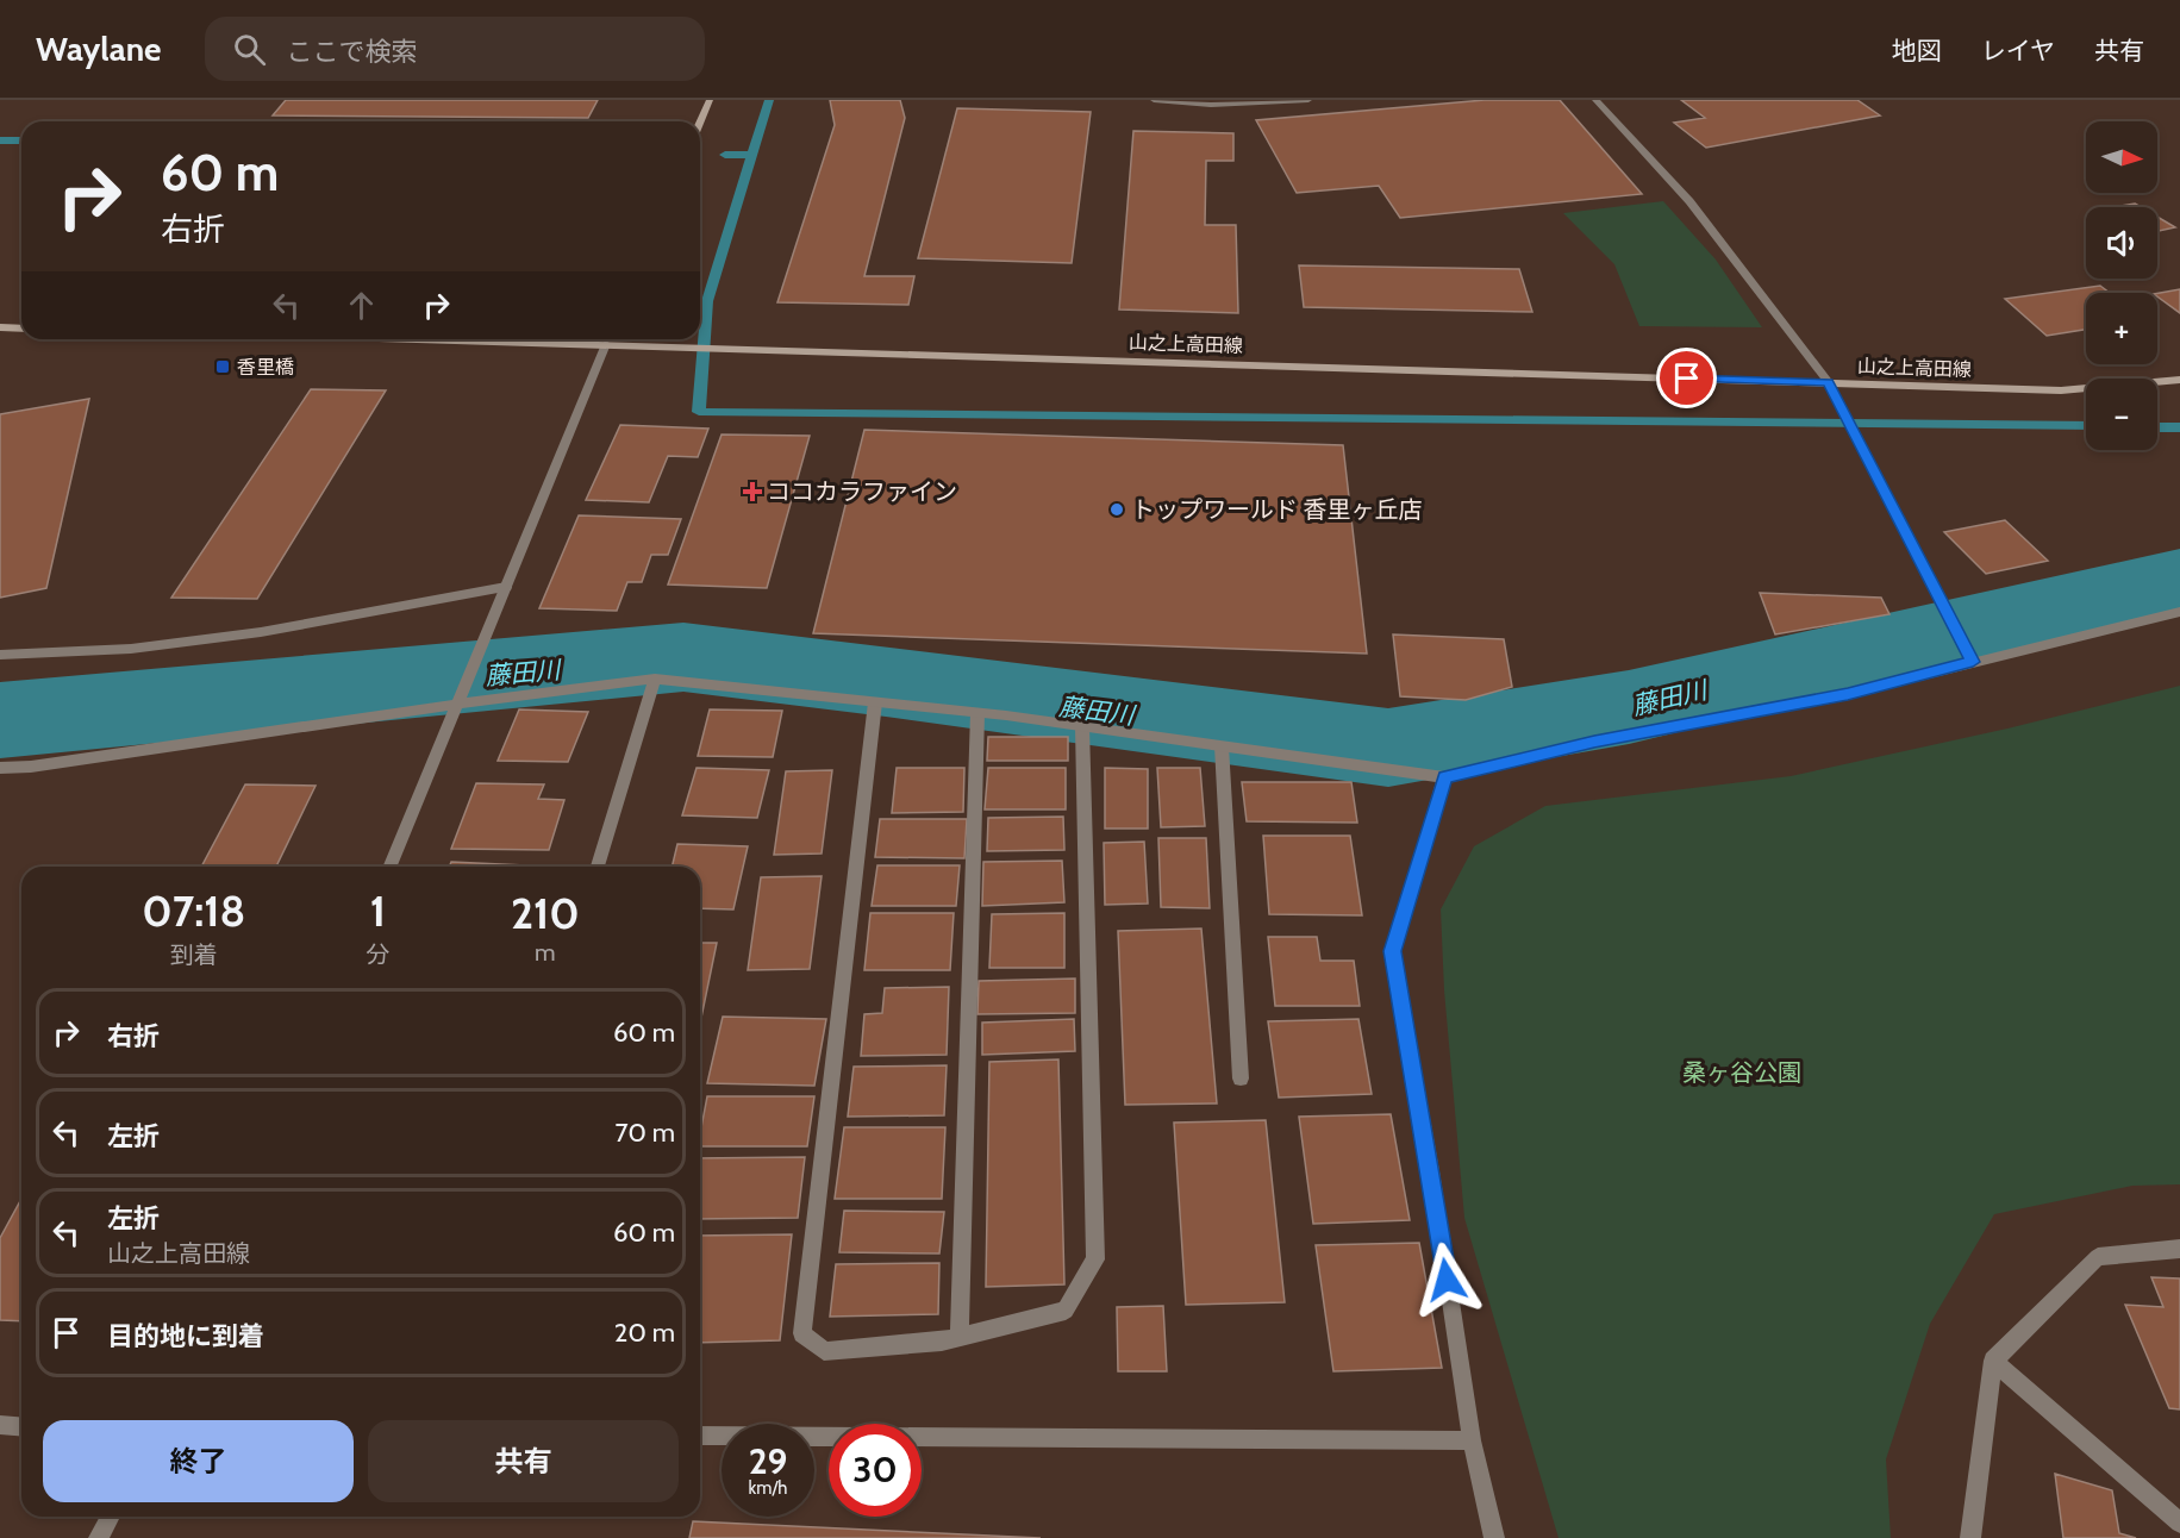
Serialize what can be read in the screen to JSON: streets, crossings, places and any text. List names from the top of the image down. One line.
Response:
{"streets":{"street":["山之上高田線"]},"water":["藤田川"],"parks":["桑ヶ谷公園"],"places":{"transit":["香里橋"],"health":["ココカラファイン"],"other":["トップワールド 香里ヶ丘店"]},"north":"right","page":{"header":"Waylane","search":"ここで検索","nav":["地図","レイヤ","共有"],"map_buttons":["+","−"],"turn":["60 m","右折"],"eta":["07:18","到着","1","分","210","m"],"list":[{"name":"右折","value":"60 m"},{"name":"左折","value":"70 m"},{"name":"左折","note":"山之上高田線","value":"60 m"},{"name":"目的地に到着","value":"20 m"}],"buttons":["終了","共有"],"speed":"29 km/h","limit":"30"}}
